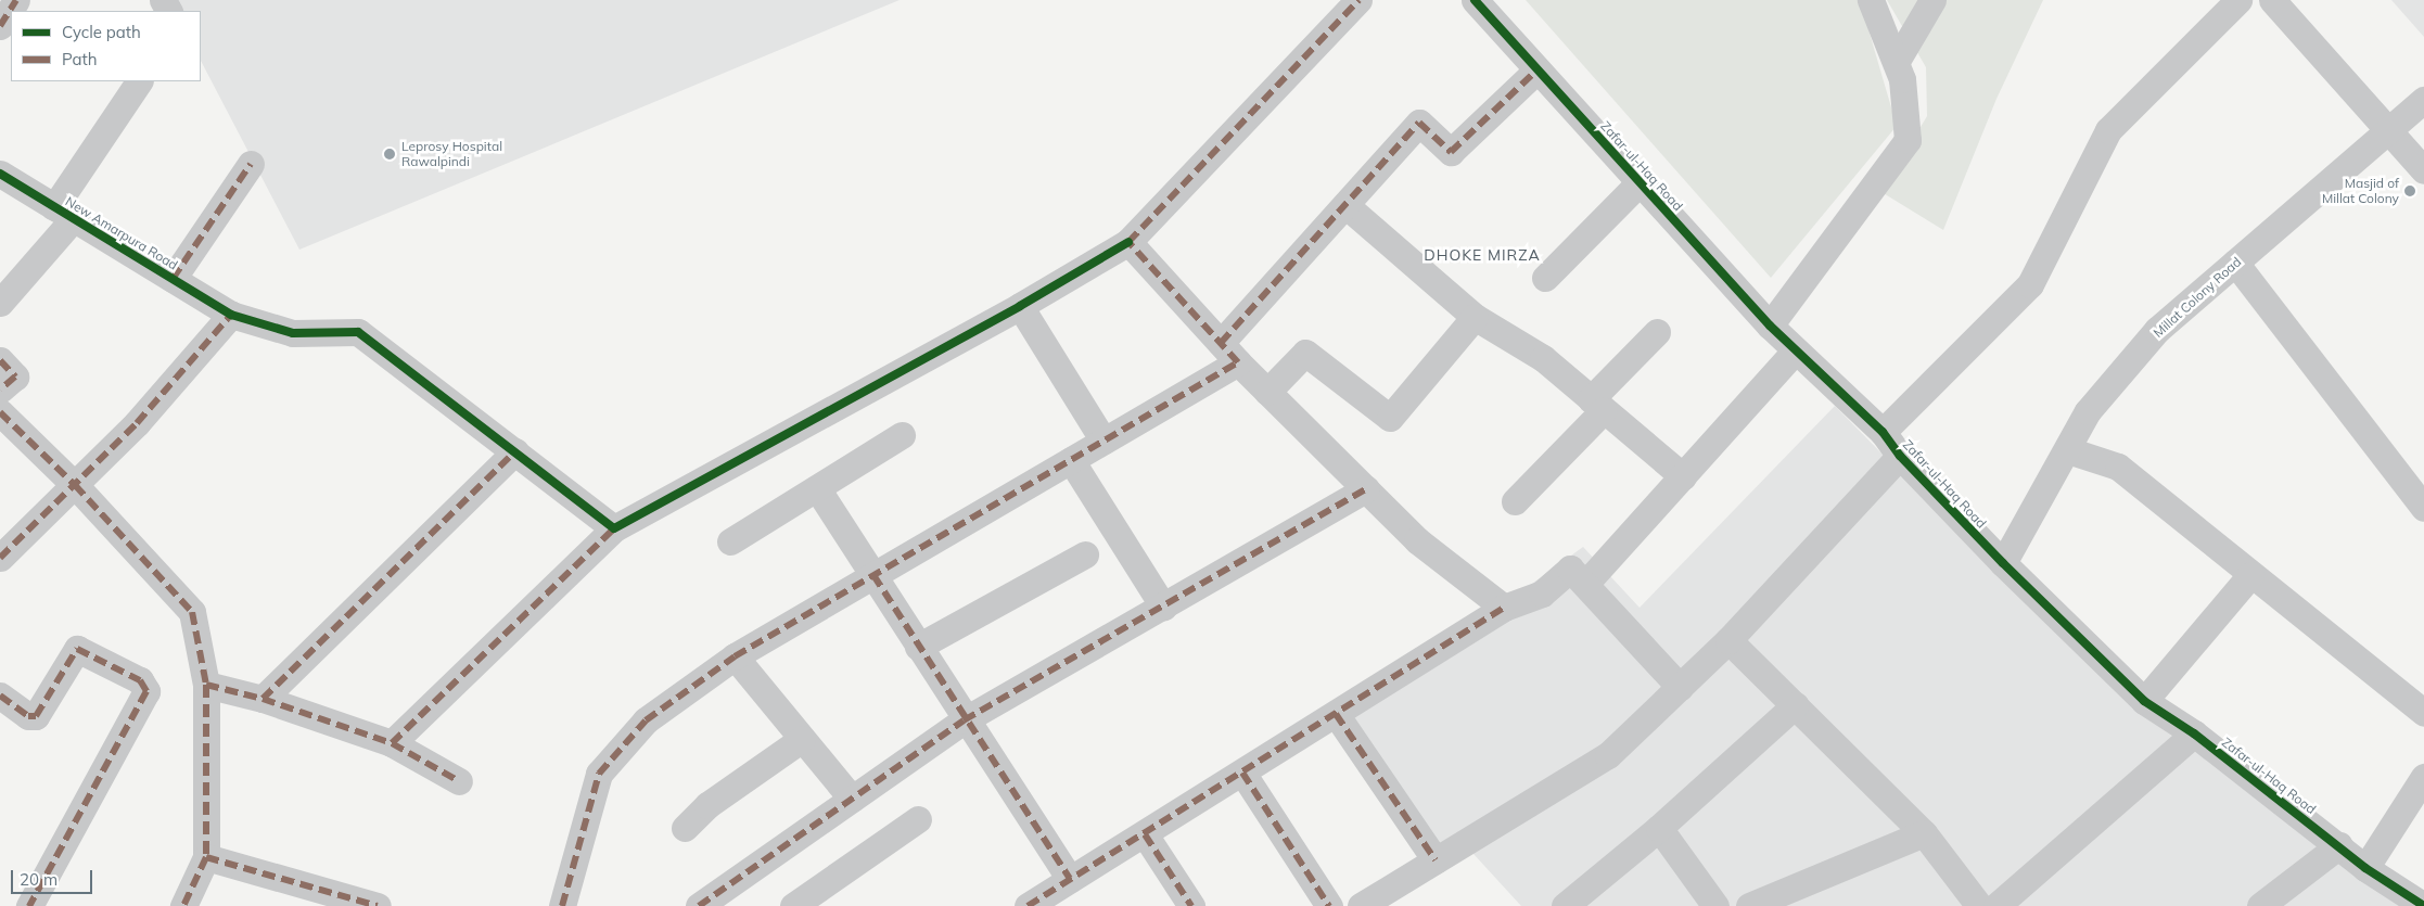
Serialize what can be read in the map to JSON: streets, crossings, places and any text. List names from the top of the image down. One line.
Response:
{"streets":{"street":["Zafar-ul-Haq Road","New Amarpura Road","Millat Colony Road"]},"crossings":[["Zafar-ul-Haq Road","Millat Colony Road"]],"districts":["DHOKE MIRZA"],"places":["Leprosy Hospital Rawalpindi","Masjid of Millat Colony"],"legend":["Cycle path","Path"],"scale_bar":"20 m"}
